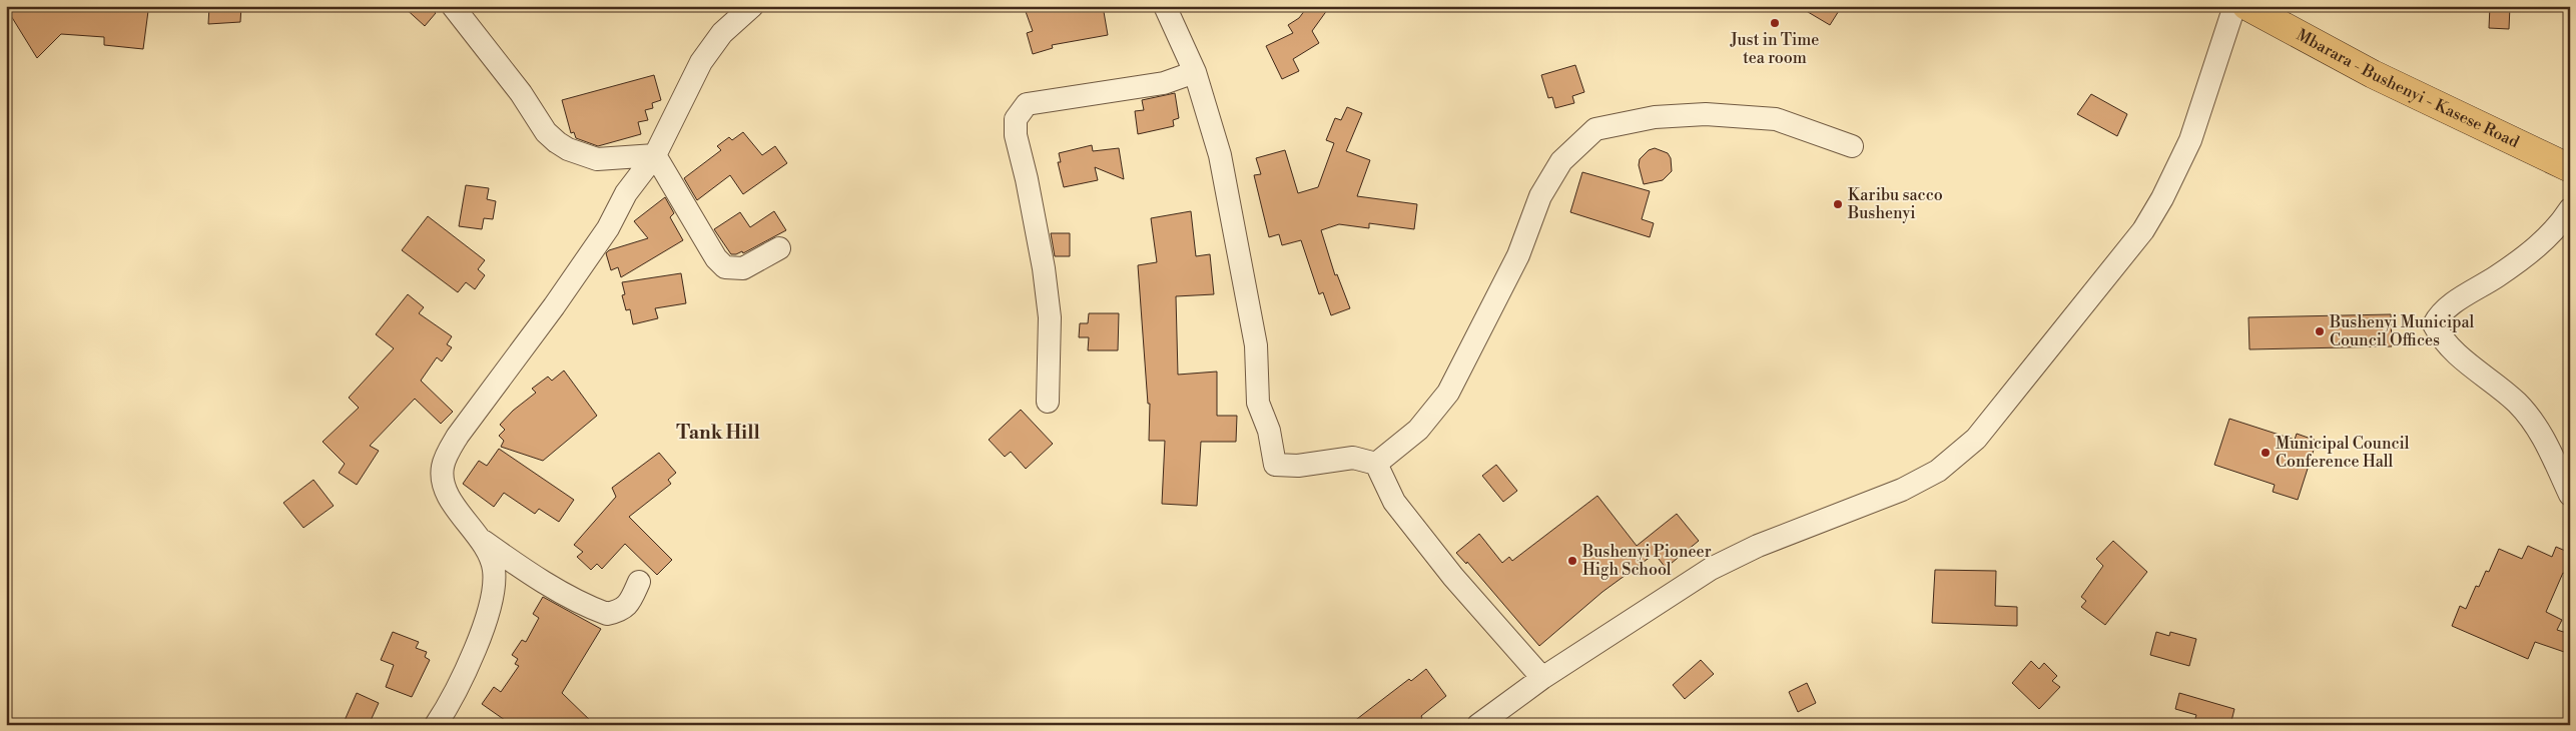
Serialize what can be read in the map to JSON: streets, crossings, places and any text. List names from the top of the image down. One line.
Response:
{"streets":{"main road":["Mbarara - Bushenyi - Kasese Road"]},"districts":["Tank Hill"],"places":["Just in Time tea room","Karibu sacco Bushenyi","Bushenyi Municipal Council Offices","Municipal Council Conference Hall","Bushenyi Pioneer High School"]}
